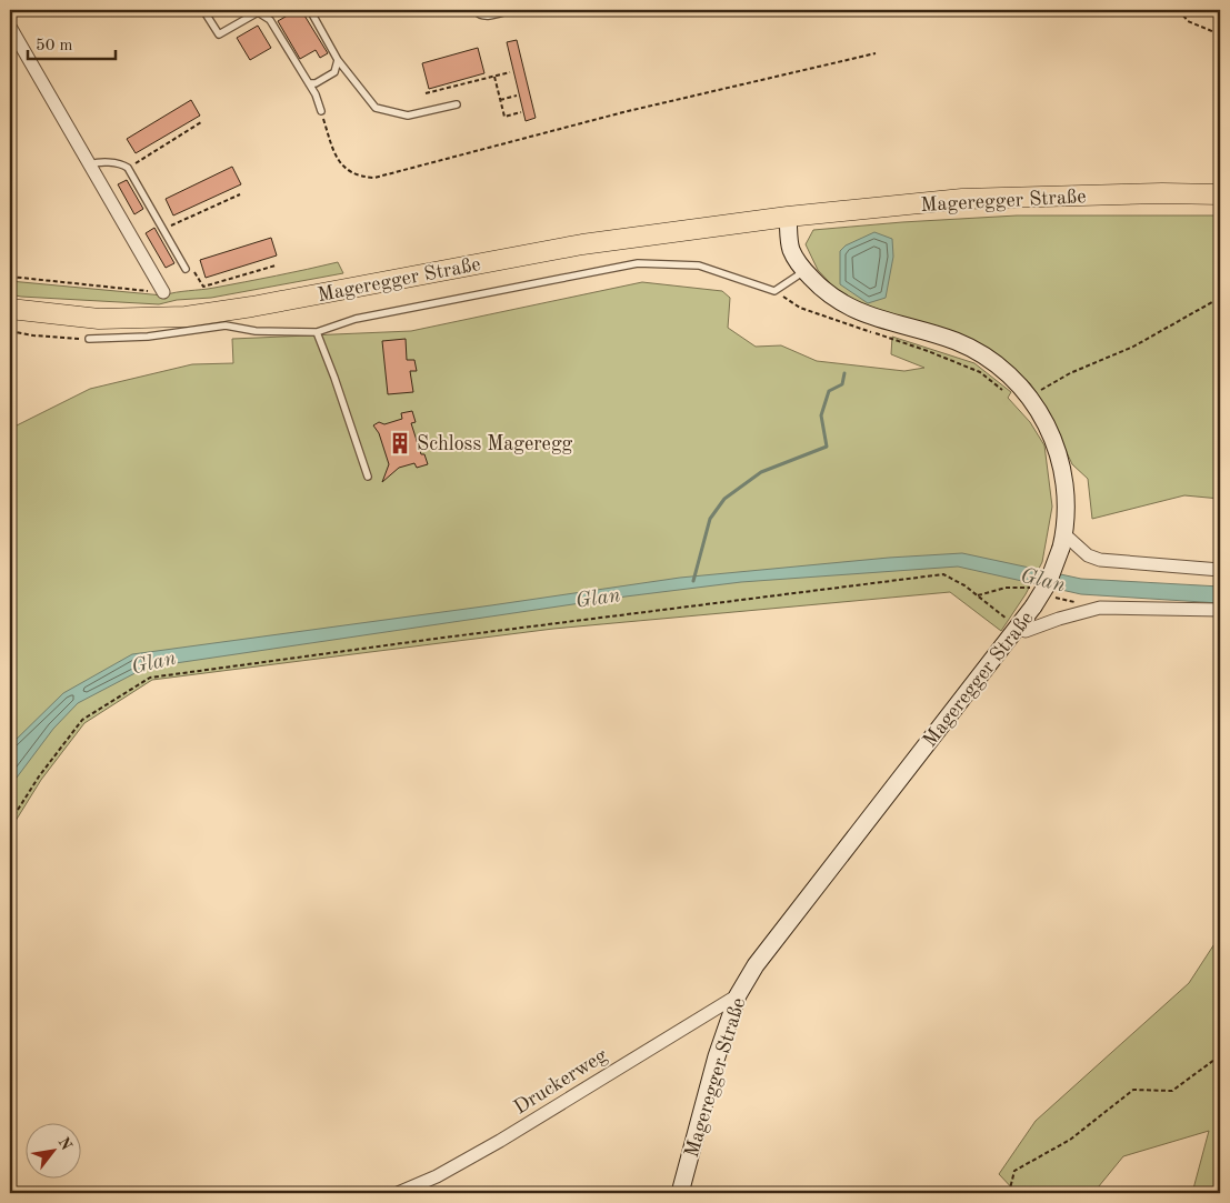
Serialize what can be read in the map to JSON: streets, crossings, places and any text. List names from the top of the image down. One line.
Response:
{"streets":{"main road":["Mageregger Straße"],"street":["Druckerweg"]},"crossings":[["Mageregger Straße","Druckerweg"]],"water":["Glan"],"places":{"building":["Schloss Mageregg"]},"scale_bar":"50 m","north":"top right"}
